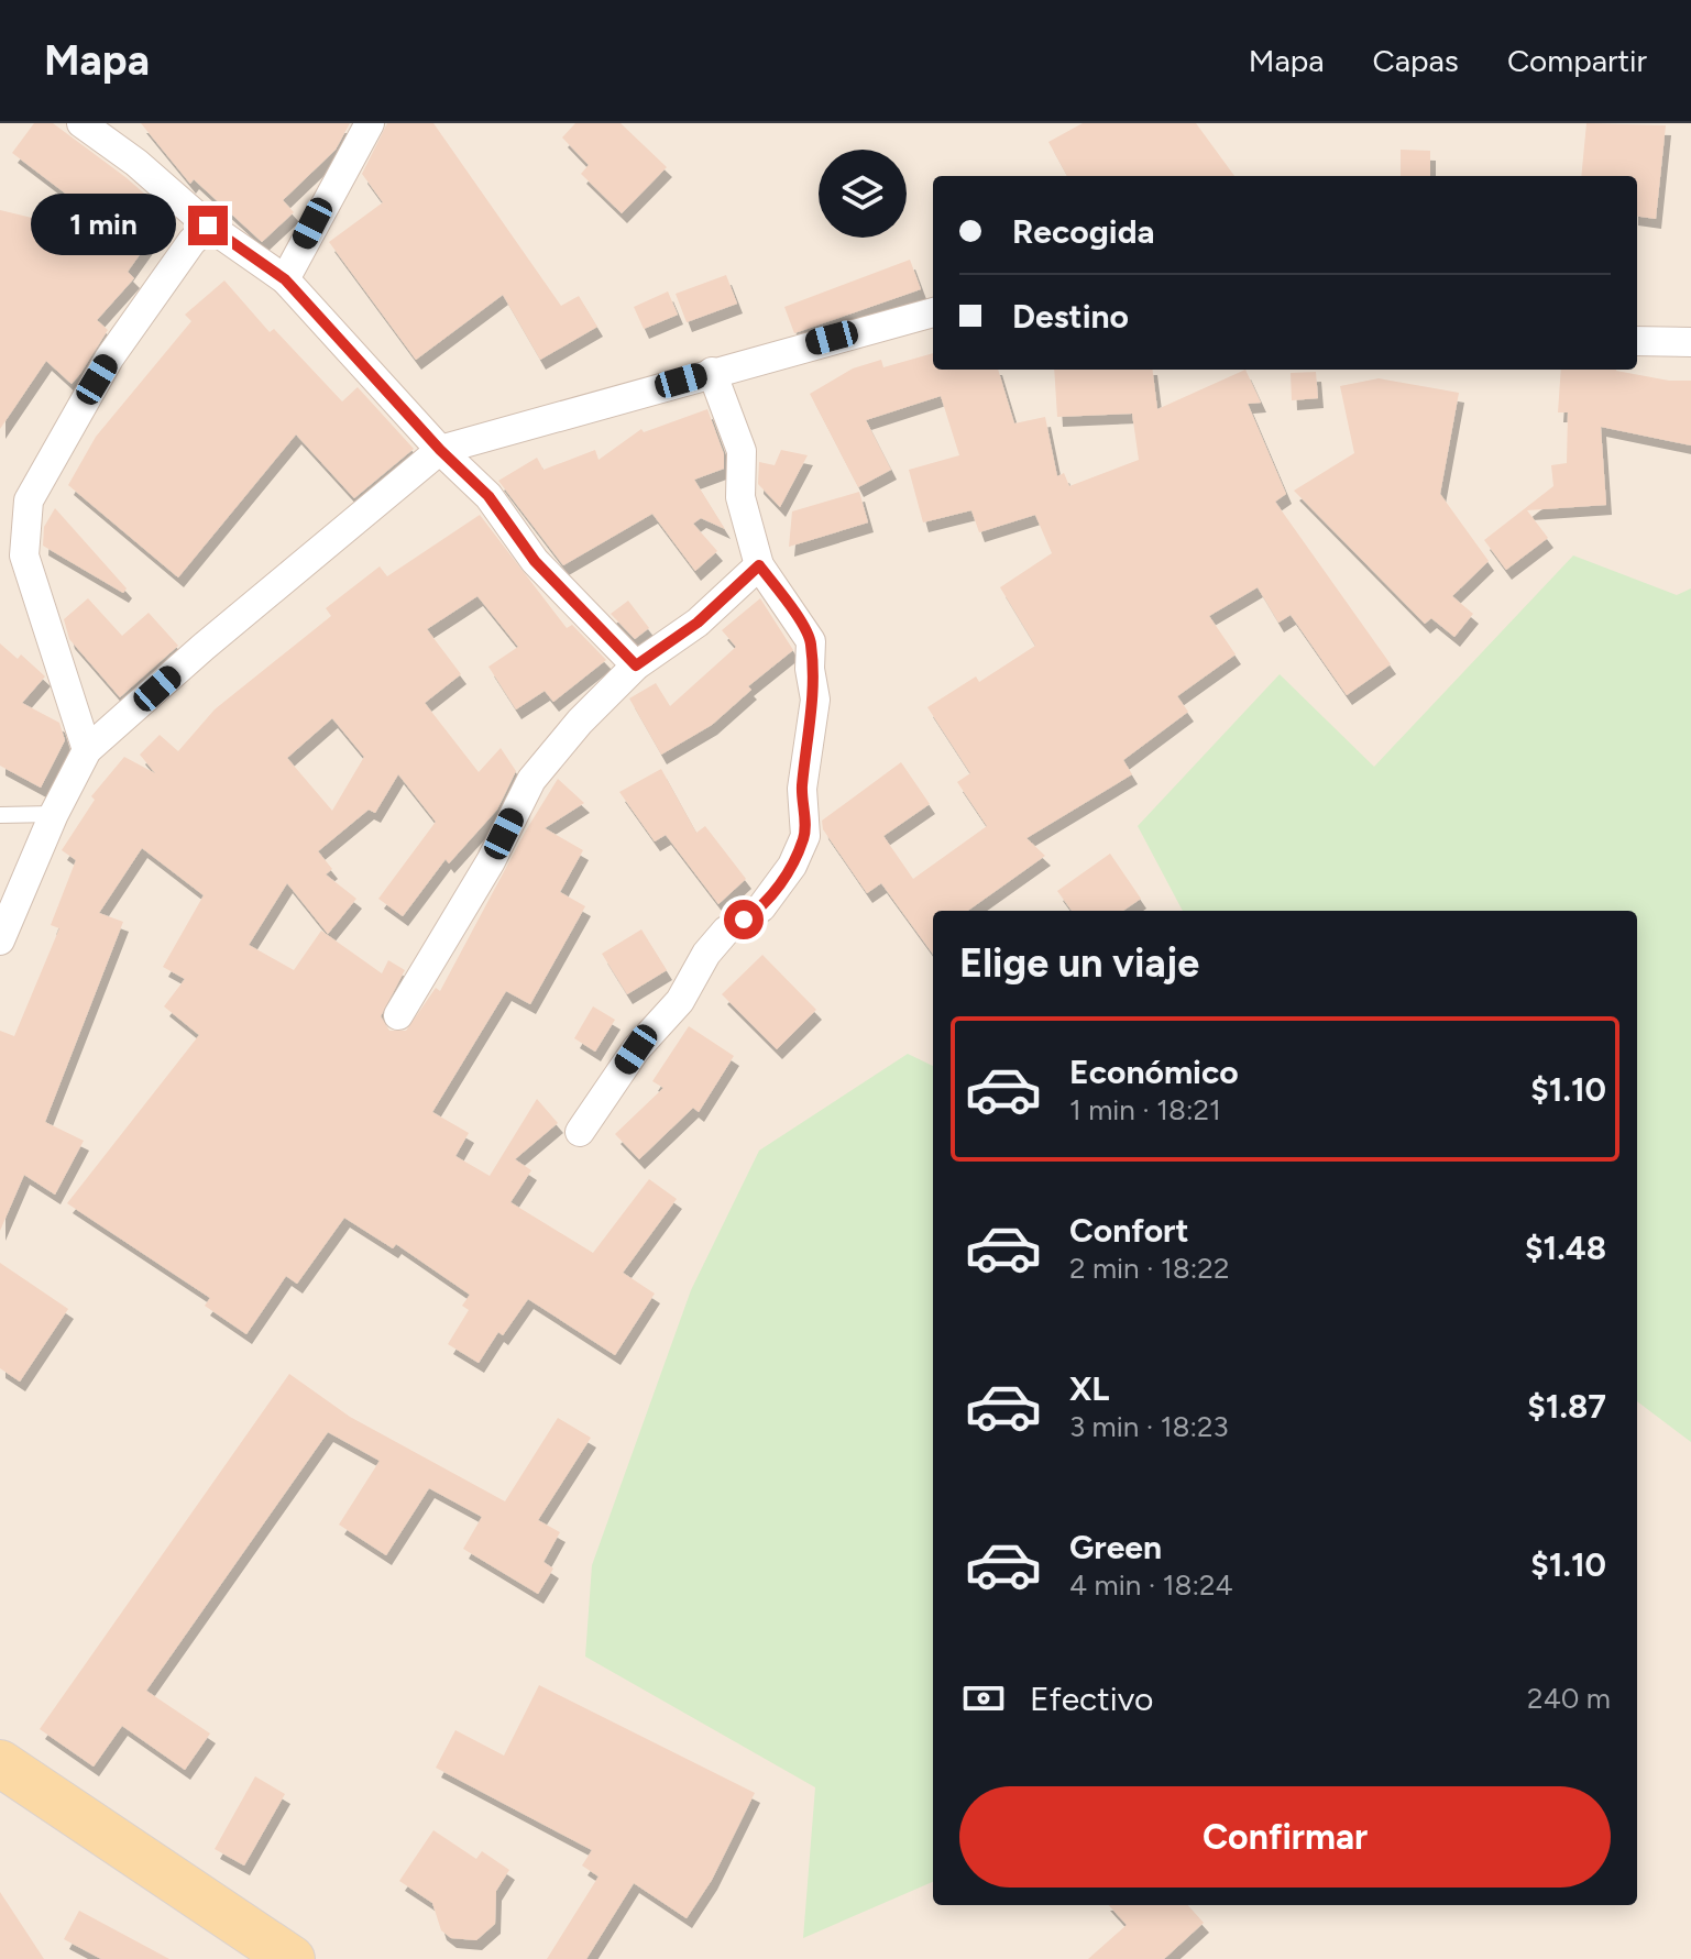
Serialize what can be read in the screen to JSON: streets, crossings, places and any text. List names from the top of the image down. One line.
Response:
{"page":{"header":"Mapa","nav":["Mapa","Capas","Compartir"],"banner":["Recogida","Destino"],"bubble":"1 min","heading":"Elige un viaje","list":[{"name":"Económico","note":"1 min · 18:21","value":"$1.10"},{"name":"Confort","note":"2 min · 18:22","value":"$1.48"},{"name":"XL","note":"3 min · 18:23","value":"$1.87"},{"name":"Green","note":"4 min · 18:24","value":"$1.10"}],"pay":["Efectivo","240 m"],"buttons":"Confirmar"}}
